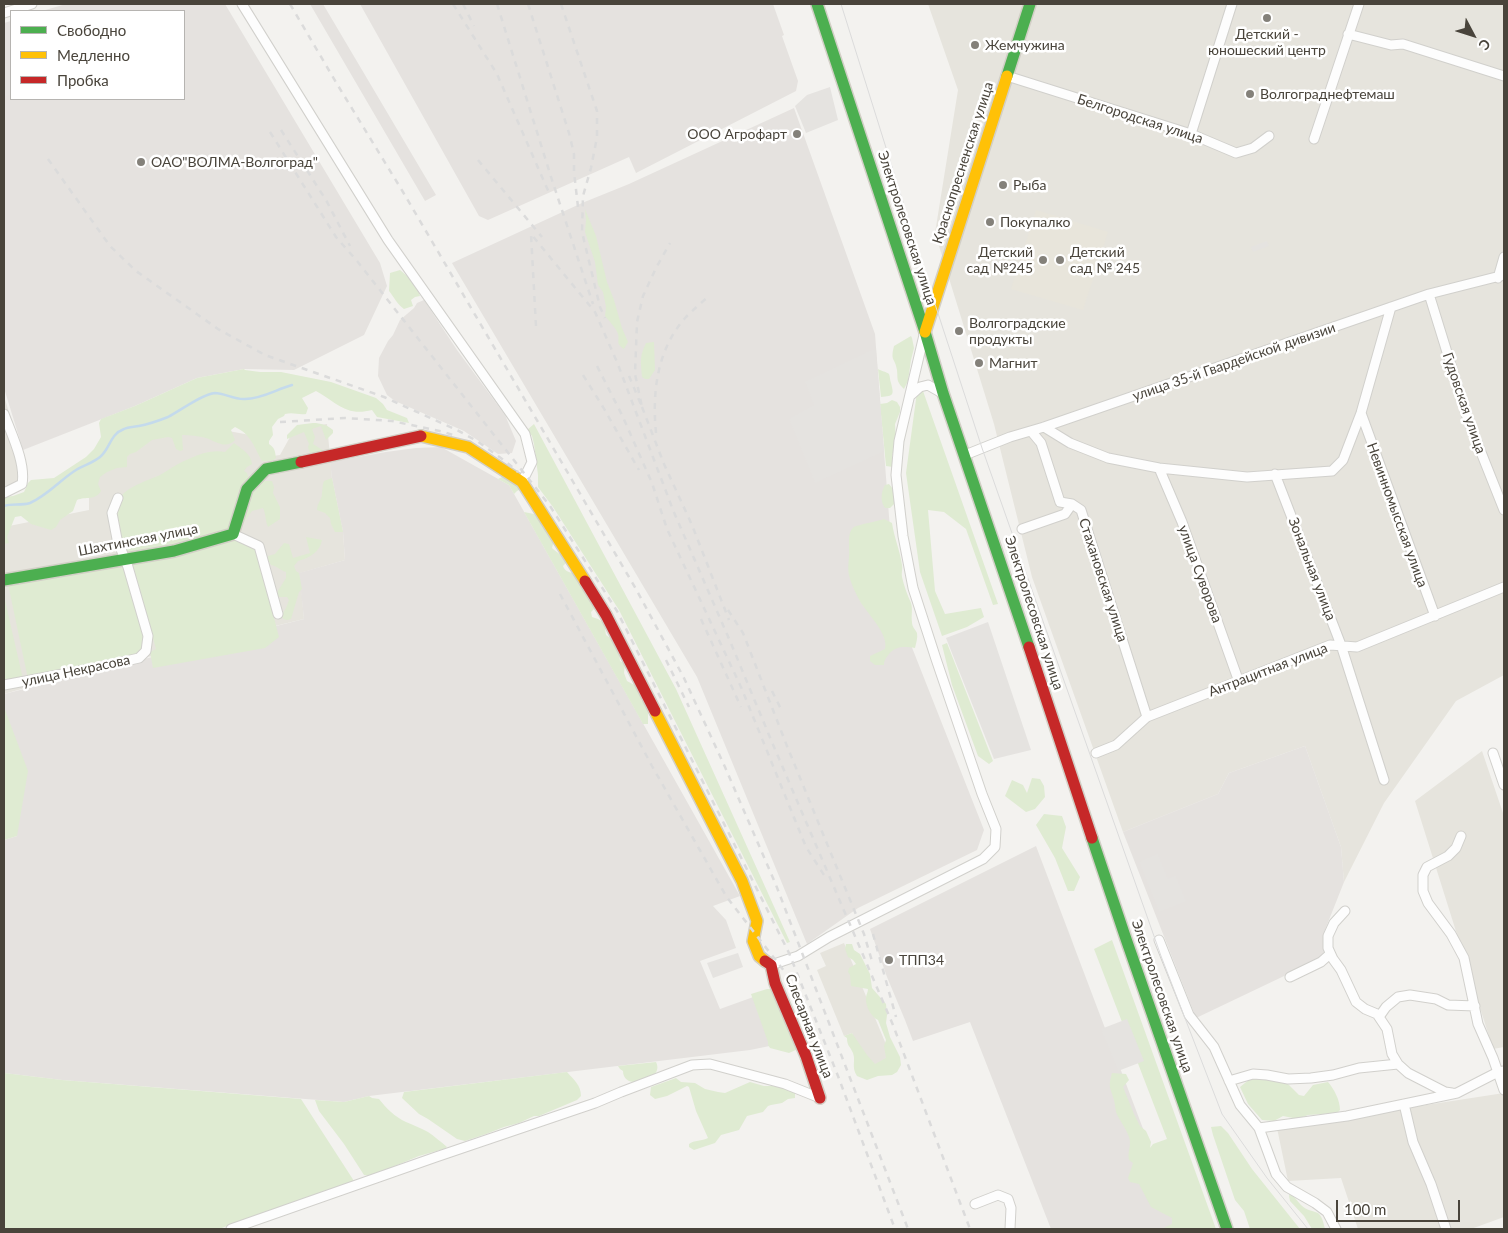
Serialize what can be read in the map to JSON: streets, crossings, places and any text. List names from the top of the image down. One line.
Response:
{"streets":{"street":["Белгородская улица","Краснопресненская улица","Электролесовская улица","улица 35-й Гвардейской дивизии","Гудовская улица","Невинномысская улица","Шахтинская улица","Зональная улица","улица Суворова","Стахановская улица","Антрацитная улица","улица Некрасова","Слесарная улица"]},"crossings":[["Белгородская улица","Краснопресненская улица"],["Краснопресненская улица","Электролесовская улица"],["Электролесовская улица","улица 35-й Гвардейской дивизии"],["улица 35-й Гвардейской дивизии","Гудовская улица"],["улица 35-й Гвардейской дивизии","Стахановская улица"],["Невинномысская улица","Антрацитная улица"],["Шахтинская улица","улица Некрасова"],["Зональная улица","Антрацитная улица"],["улица Суворова","Антрацитная улица"],["Стахановская улица","Антрацитная улица"]],"places":["Детский - юношеский центр","Жемчужина","Волгограднефтемаш","ООО Агрофарт","ОАО\"ВОЛМА-Волгоград\"","Рыба","Покупалко","Детский сад №245","Детский сад № 245","Волгоградские продукты","Магнит","ТПП34"],"legend":["Свободно","Медленно","Пробка"],"scale_bar":"100 m","north":"bottom right"}
